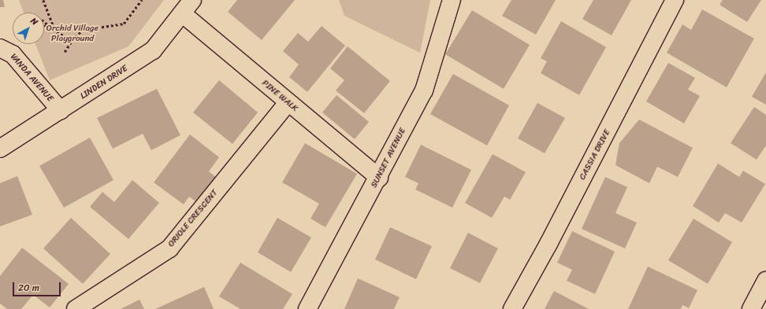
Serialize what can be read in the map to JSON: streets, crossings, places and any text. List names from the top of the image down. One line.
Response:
{"streets":{"street":["VANDA AVENUE","LINDEN DRIVE","PINE WALK","CASSIA DRIVE","SUNSET AVENUE","ORIOLE CRESCENT"]},"crossings":[["VANDA AVENUE","LINDEN DRIVE"],["LINDEN DRIVE","PINE WALK"],["PINE WALK","SUNSET AVENUE"],["PINE WALK","ORIOLE CRESCENT"]],"parks":["Orchid Village Playground"],"scale_bar":"20 m","north":"top right"}
